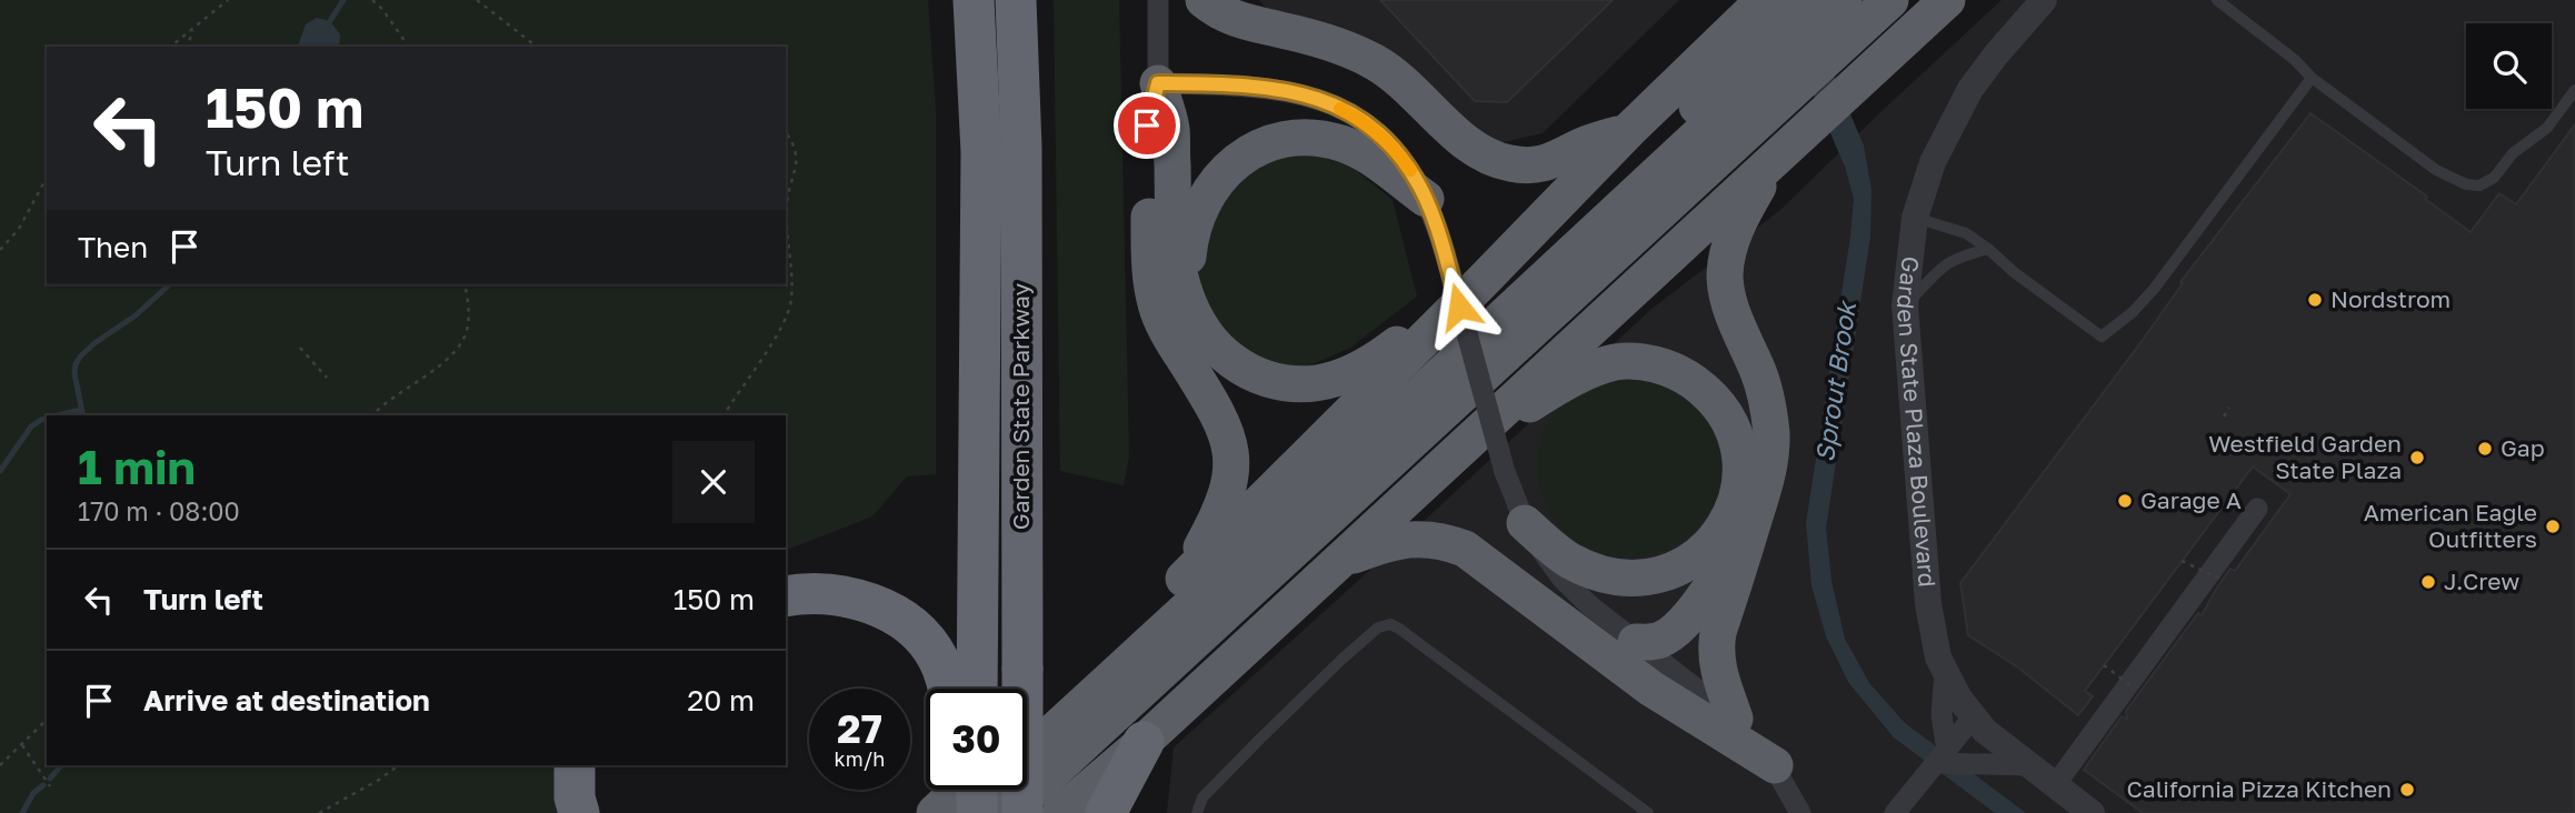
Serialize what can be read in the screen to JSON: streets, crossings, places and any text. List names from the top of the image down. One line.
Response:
{"streets":{"highway":["Garden State Parkway"],"street":["Garden State Plaza Boulevard"]},"water":["Sprout Brook"],"places":["Nordstrom","Gap","Westfield Garden State Plaza","Garage A","American Eagle Outfitters","J.Crew","California Pizza Kitchen"],"page":{"turn":["150 m","Turn left"],"then":"Then","heading":["1 min","170 m · 08:00"],"list":[{"name":"Turn left","value":"150 m"},{"name":"Arrive at destination","value":"20 m"}],"speed":"27 km/h","limit":"30"}}
